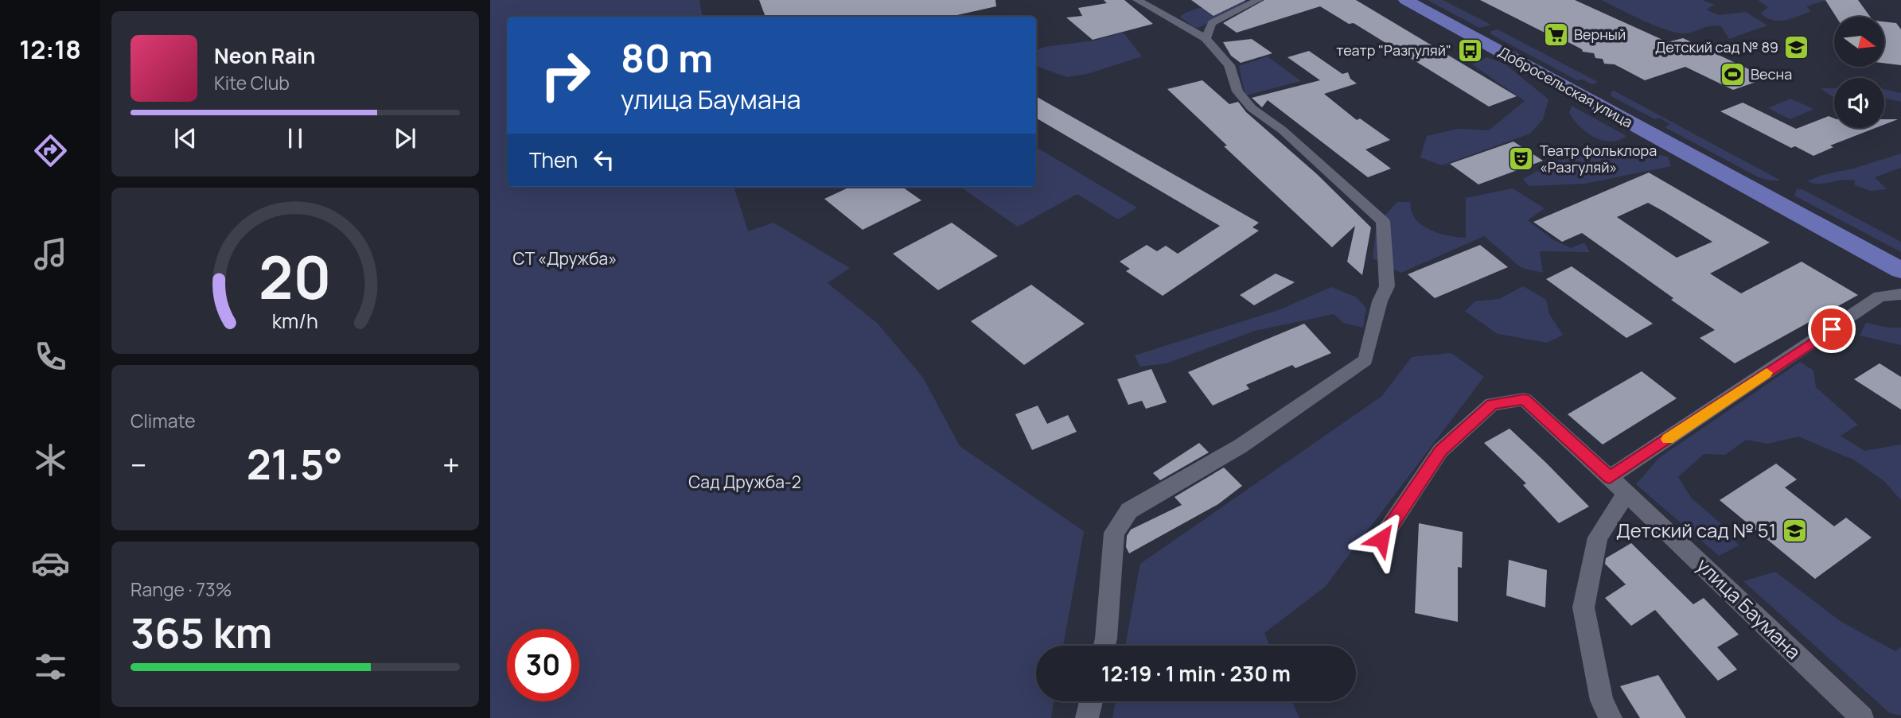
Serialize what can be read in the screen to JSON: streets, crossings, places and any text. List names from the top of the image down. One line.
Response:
{"streets":{"main road":["Добросельская улица"],"street":["улица Баумана"]},"parks":["СТ «Дружба»","Сад Дружба-2"],"places":{"supermarket":["Верный"],"school or university":["Детский сад № 89","Детский сад № 51"],"bus stop":["театр \"Разгуляй\""],"sports":["Весна"],"theatre":["Театр фольклора «Разгуляй»"]},"north":"right","page":{"tabs":"12:18","turn":["80 m","улица Баумана"],"song":["Neon Rain","Kite Club"],"then":"Then","tile":["Climate",["Range · 73%","365 km"]],"heat":["−","21.5°","+"],"limit":"30","trip":"12:19 · 1 min · 230 m","gauge":["20","km/h"]}}
